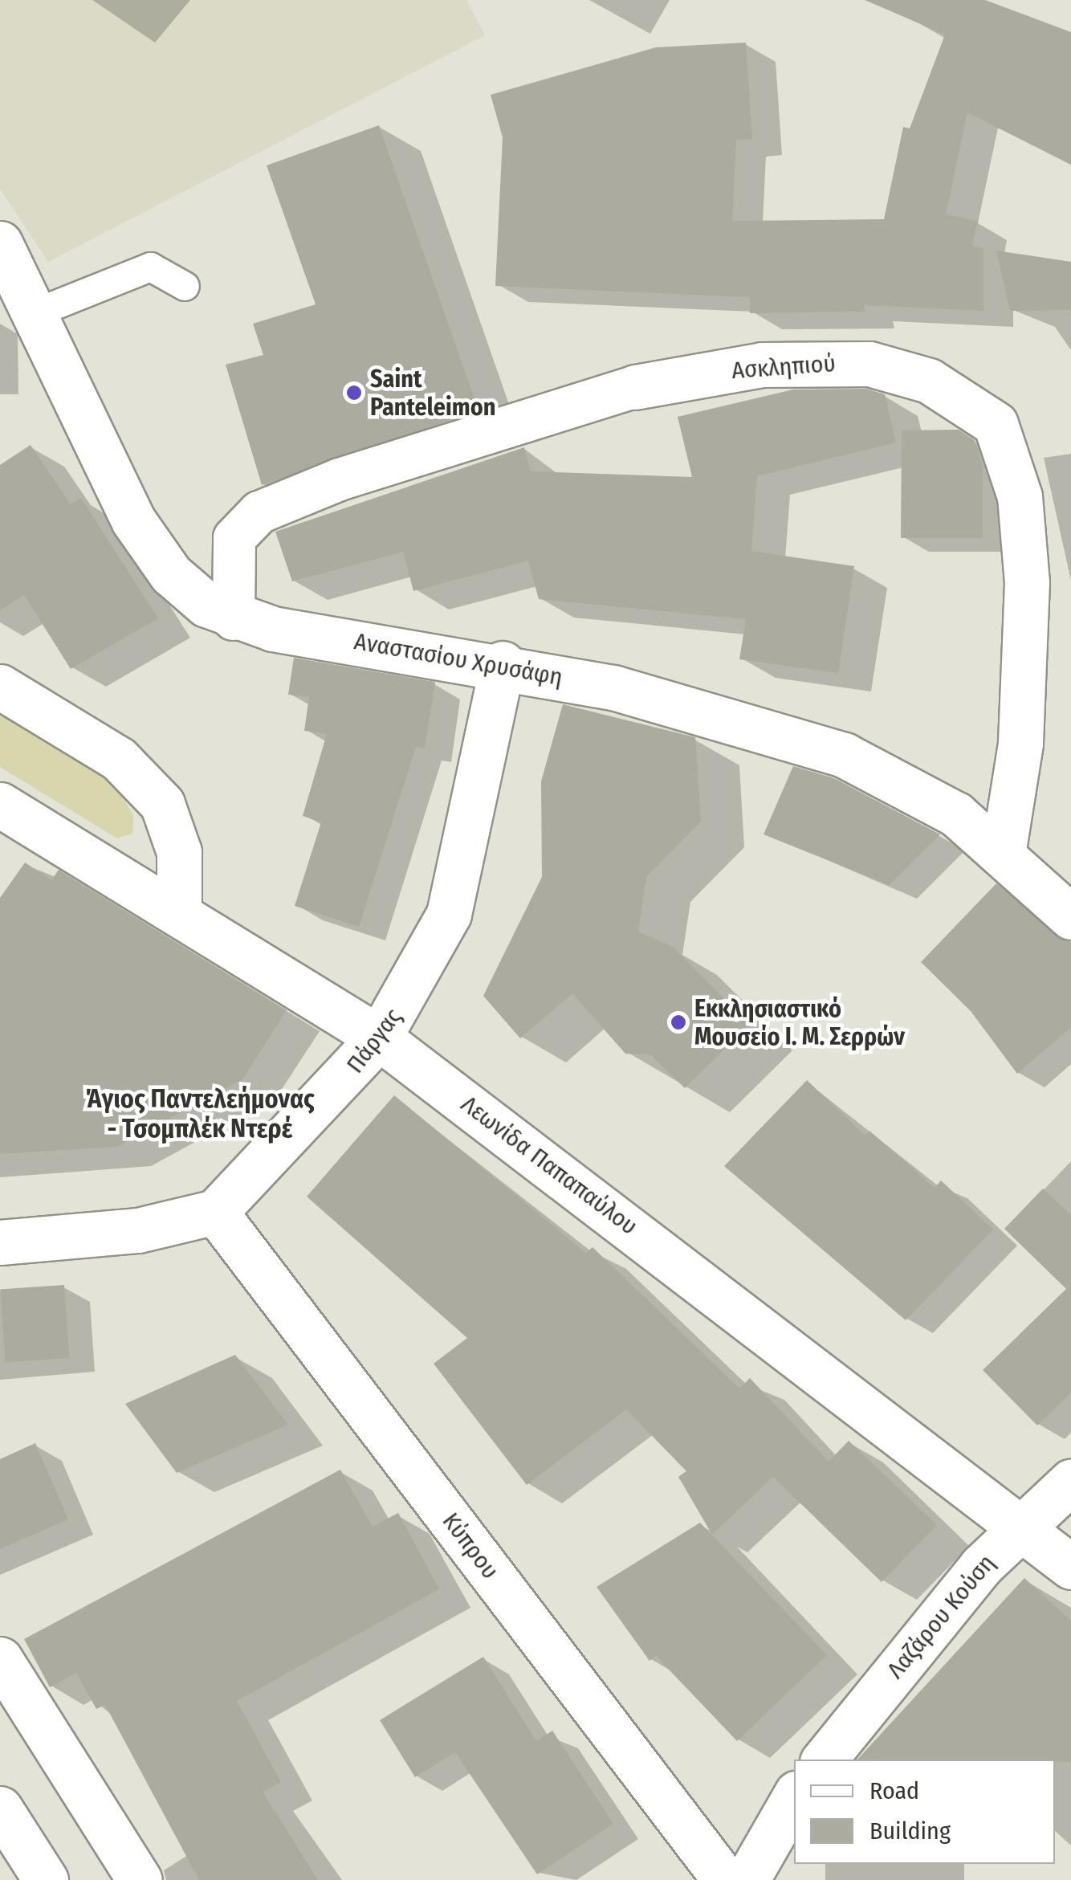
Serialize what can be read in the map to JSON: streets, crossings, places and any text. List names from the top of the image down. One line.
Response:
{"streets":{"street":["Ασκληπιού","Αναστασίου Χρυσάφη","Πάργας","Λεωνίδα Παπαπαύλου","Κύπρου","Λαζάρου Κούση"]},"crossings":[["Ασκληπιού","Αναστασίου Χρυσάφη"],["Αναστασίου Χρυσάφη","Πάργας"],["Πάργας","Λεωνίδα Παπαπαύλου"],["Πάργας","Κύπρου"],["Λεωνίδα Παπαπαύλου","Λαζάρου Κούση"]],"districts":["Άγιος Παντελεήμονας - Τσομπλέκ Ντερέ"],"places":["Saint Panteleimon","Εκκλησιαστικό Μουσείο Ι. Μ. Σερρών"],"legend":["Road","Building"]}
